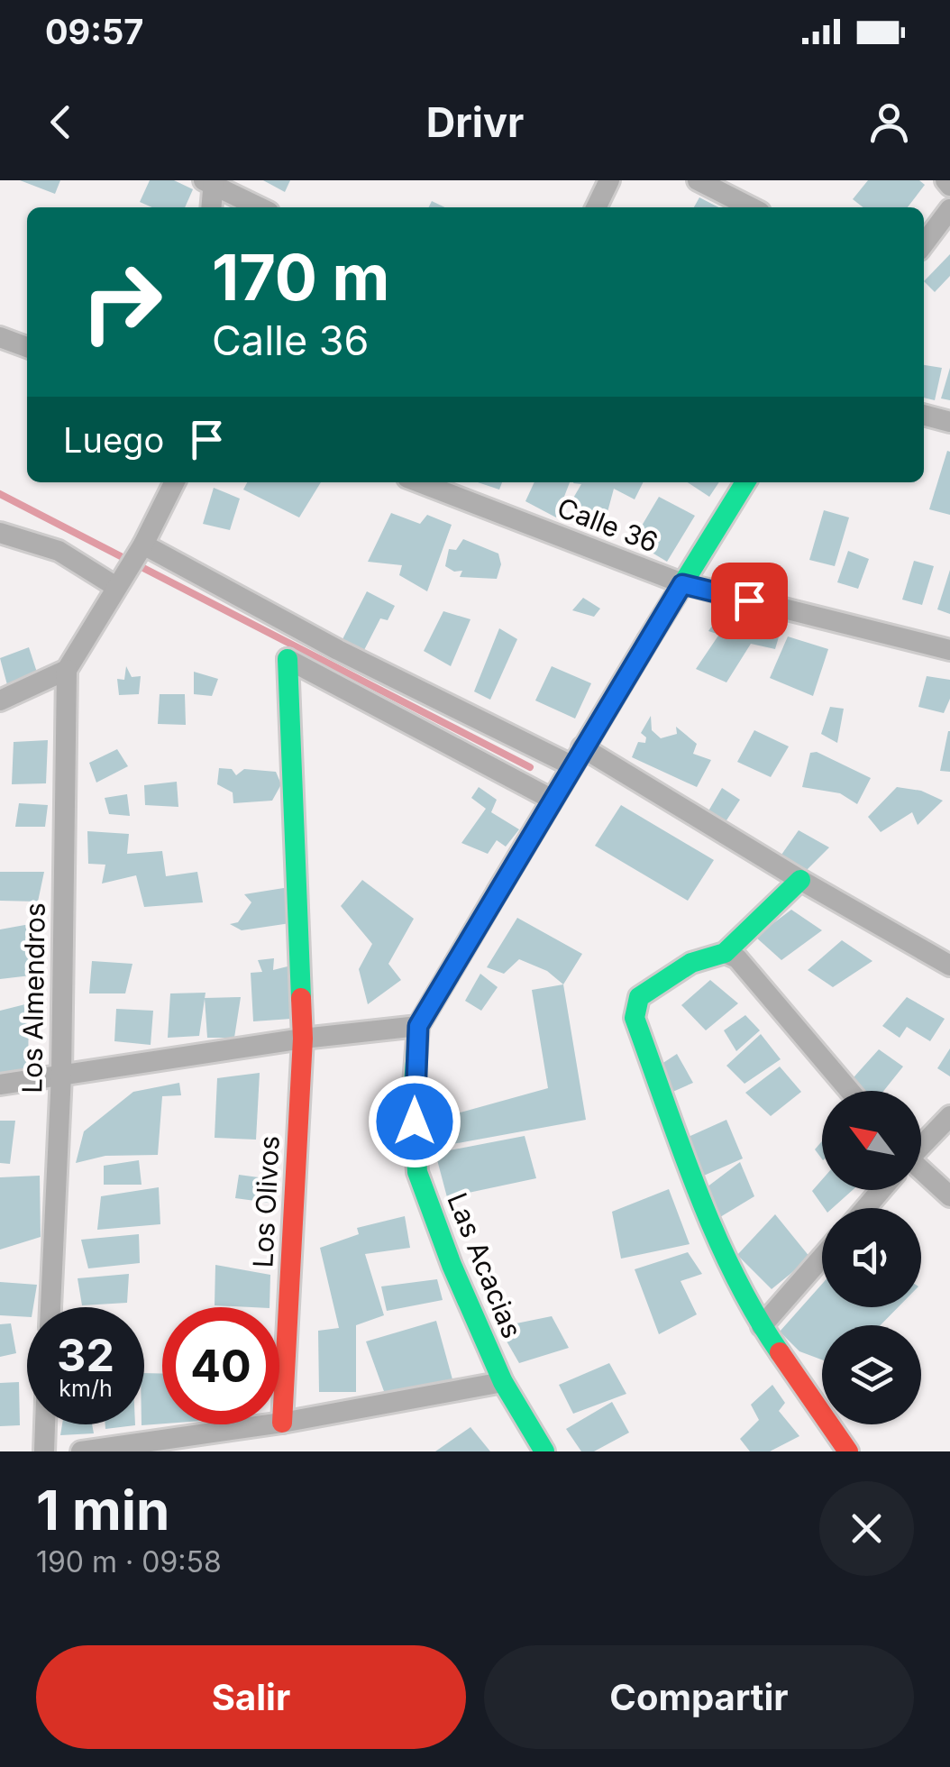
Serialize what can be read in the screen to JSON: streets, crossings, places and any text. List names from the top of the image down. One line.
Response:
{"streets":{"street":["Calle 36","Los Almendros","Los Olivos","Las Acacias"]},"crossings":[["Calle 36","Las Acacias"],["Los Olivos","Las Acacias"]],"north":"top left","page":{"status":"09:57","header":"Drivr","turn":["170 m","Calle 36"],"then":"Luego","speed":"32 km/h","limit":"40","heading":["1 min","190 m · 09:58"],"buttons":["Salir","Compartir"]}}
